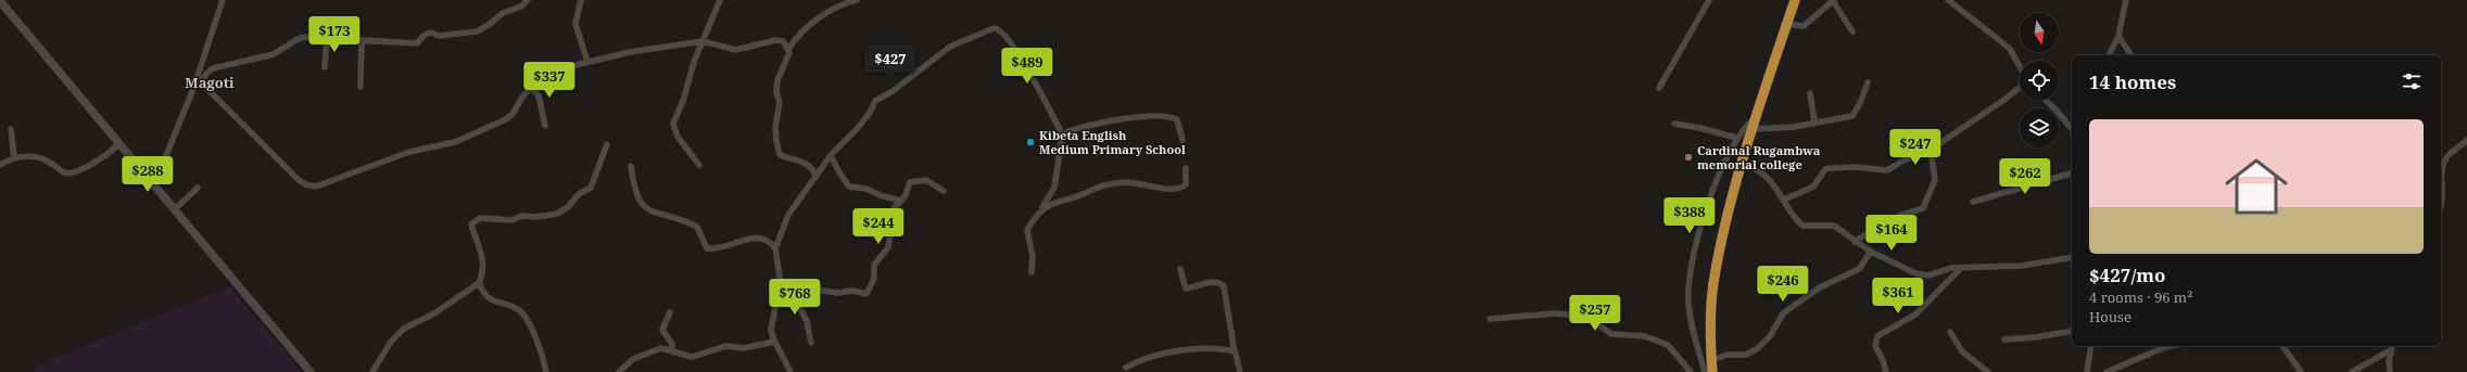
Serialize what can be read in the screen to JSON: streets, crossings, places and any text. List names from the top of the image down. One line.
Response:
{"districts":["Magoti"],"places":["Kibeta English Medium Primary School","Cardinal Rugambwa memorial college"],"north":"bottom","page":{"price":["$173","$427","$489","$337","$247","$288","$262","$388","$244","$164","$246","$361","$768","$257"],"heading":"14 homes","list":[{"name":"$427/mo","note":"4 rooms · 96 m² · House"}]}}
